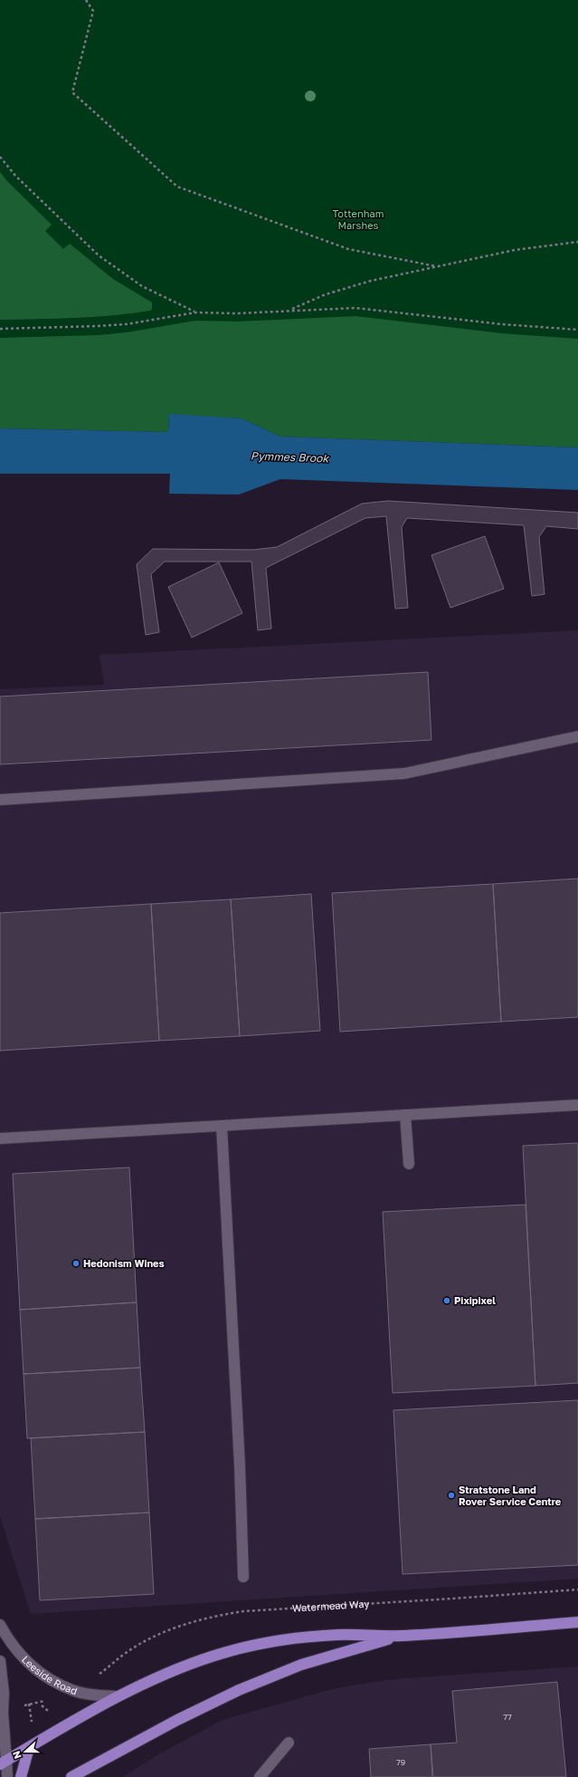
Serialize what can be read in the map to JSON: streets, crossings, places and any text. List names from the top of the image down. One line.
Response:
{"streets":{"street":["Leeside Road"],"path":["Watermead Way"]},"water":["Pymmes Brook"],"parks":["Tottenham Marshes"],"places":["Hedonism Wines","Pixipixel","Stratstone Land Rover Service Centre"],"house_numbers":["77","79"],"north":"left"}
